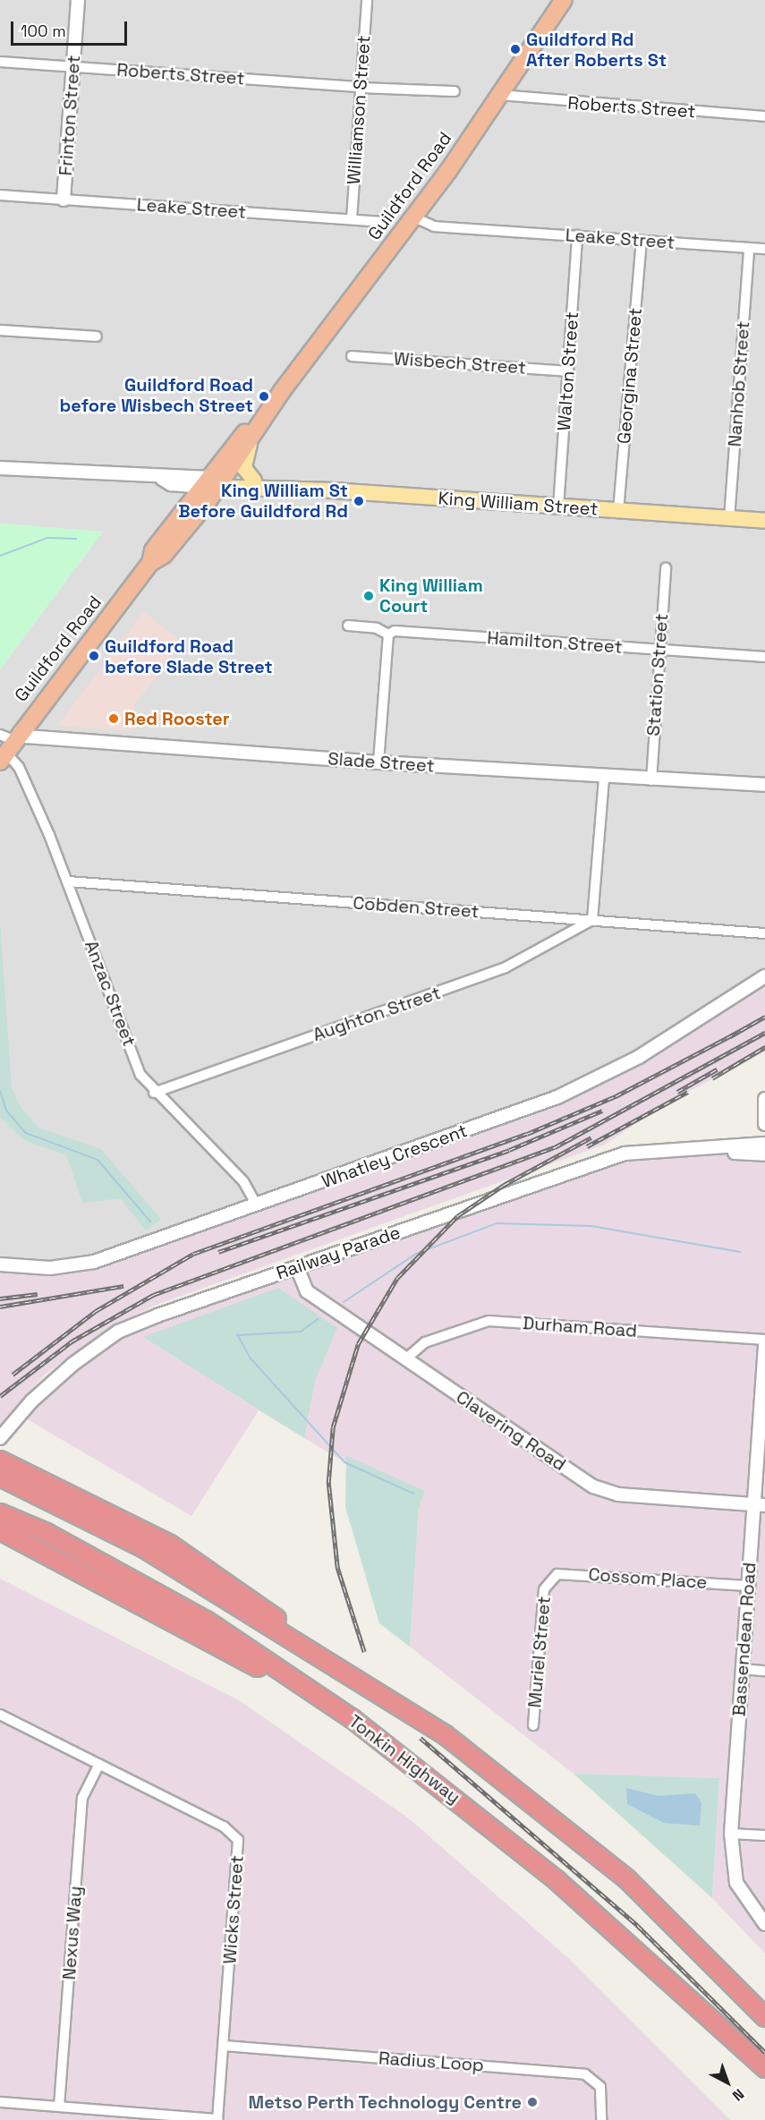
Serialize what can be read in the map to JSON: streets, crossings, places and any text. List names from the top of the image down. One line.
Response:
{"streets":{"highway":["Guildford Road","Tonkin Highway"],"main road":["King William Street"],"street":["Roberts Street","Williamson Street","Frinton Street","Leake Street","Wisbech Street","Walton Street","Georgina Street","Nanhob Street","Hamilton Street","Station Street","Slade Street","Cobden Street","Anzac Street","Aughton Street","Whatley Crescent","Railway Parade","Durham Road","Clavering Road","Cossom Place","Bassendean Road","Muriel Street","Wicks Street","Nexus Way","Radius Loop"]},"crossings":[["Roberts Street","Williamson Street"],["Roberts Street","Frinton Street"],["Roberts Street","Guildford Road"],["Williamson Street","Leake Street"],["Frinton Street","Leake Street"],["Guildford Road","Leake Street"],["Guildford Road","King William Street"],["Guildford Road","Slade Street"],["Guildford Road","Anzac Street"],["Leake Street","Walton Street"],["Leake Street","Georgina Street"],["Leake Street","Nanhob Street"],["Wisbech Street","Walton Street"],["Walton Street","King William Street"],["Georgina Street","King William Street"],["Nanhob Street","King William Street"],["Hamilton Street","Station Street"],["Station Street","Slade Street"],["Slade Street","Anzac Street"],["Cobden Street","Anzac Street"],["Cobden Street","Aughton Street"],["Anzac Street","Aughton Street"],["Anzac Street","Whatley Crescent"],["Railway Parade","Clavering Road"],["Durham Road","Clavering Road"],["Clavering Road","Bassendean Road"],["Cossom Place","Bassendean Road"],["Cossom Place","Muriel Street"],["Wicks Street","Nexus Way"],["Wicks Street","Radius Loop"]],"places":["Guildford Rd After Roberts St","Guildford Road before Wisbech Street","King William St Before Guildford Rd","King William Court","Guildford Road before Slade Street","Red Rooster","Metso Perth Technology Centre"],"scale_bar":"100 m","north":"bottom right"}
